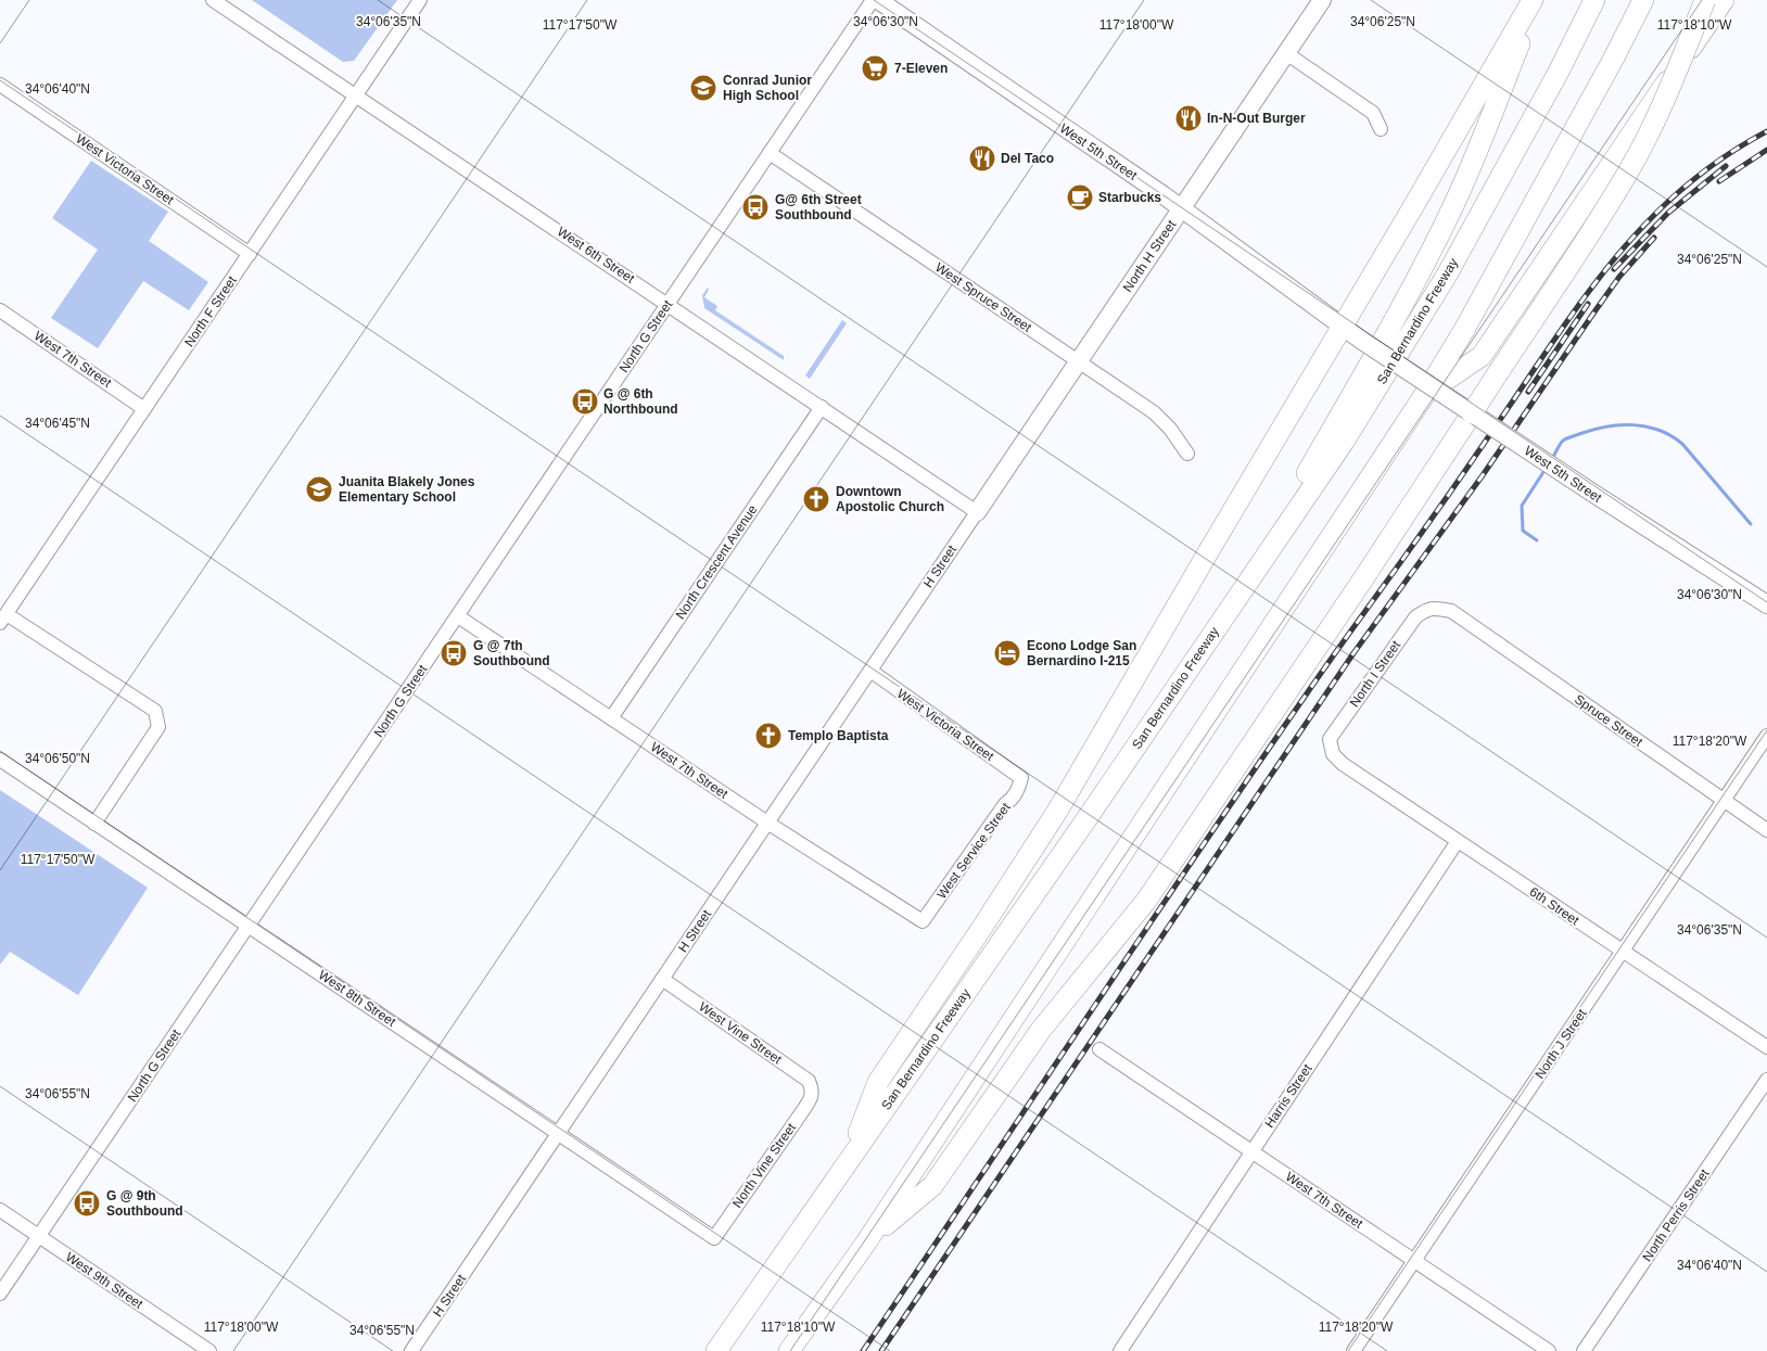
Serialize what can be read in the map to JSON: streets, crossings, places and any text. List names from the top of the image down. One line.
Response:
{"streets":{"highway":["San Bernardino Freeway"],"main road":["West 5th Street","North H Street"],"street":["West Victoria Street","West 6th Street","West Spruce Street","North F Street","North G Street","West 7th Street","North Crescent Avenue","H Street","North I Street","Spruce Street","West Service Street","6th Street","West 8th Street","West Vine Street","North J Street","Harris Street","North Vine Street","North Perris Street","West 9th Street"]},"crossings":[["West 5th Street","North H Street"],["West Victoria Street","North F Street"],["West Victoria Street","H Street"],["West Victoria Street","West Service Street"],["West 6th Street","North H Street"],["West 6th Street","North F Street"],["West 6th Street","North G Street"],["West 6th Street","North Crescent Avenue"],["West 6th Street","H Street"],["North H Street","West Spruce Street"],["North H Street","H Street"],["West Spruce Street","North G Street"],["North F Street","West 7th Street"],["North G Street","West 7th Street"],["North G Street","West 8th Street"],["North G Street","West 9th Street"],["West 7th Street","North Crescent Avenue"],["West 7th Street","H Street"],["West 7th Street","West Service Street"],["West 7th Street","North J Street"],["West 7th Street","Harris Street"],["H Street","West 8th Street"],["H Street","West Vine Street"],["North I Street","Spruce Street"],["North I Street","6th Street"],["Spruce Street","North J Street"],["6th Street","North J Street"],["6th Street","Harris Street"],["West 8th Street","North Vine Street"],["West Vine Street","North Vine Street"]],"places":{"supermarket":["7-Eleven"],"school or university":["Conrad Junior High School","Juanita Blakely Jones Elementary School"],"restaurant":["In-N-Out Burger","Del Taco"],"cafe":["Starbucks"],"bus stop":["G@ 6th Street Southbound","G @ 6th Northbound","G @ 7th Southbound","G @ 9th Southbound"],"church":["Downtown Apostolic Church","Templo Baptista"],"hotel":["Econo Lodge San Bernardino I-215"]},"coordinates":["34°06'35\"N","34°06'30\"N","34°06'25\"N","117°17'50\"W","117°18'00\"W","117°18'10\"W","34°06'40\"N","34°06'45\"N","117°18'20\"W","34°06'50\"N","34°06'55\"N"]}
